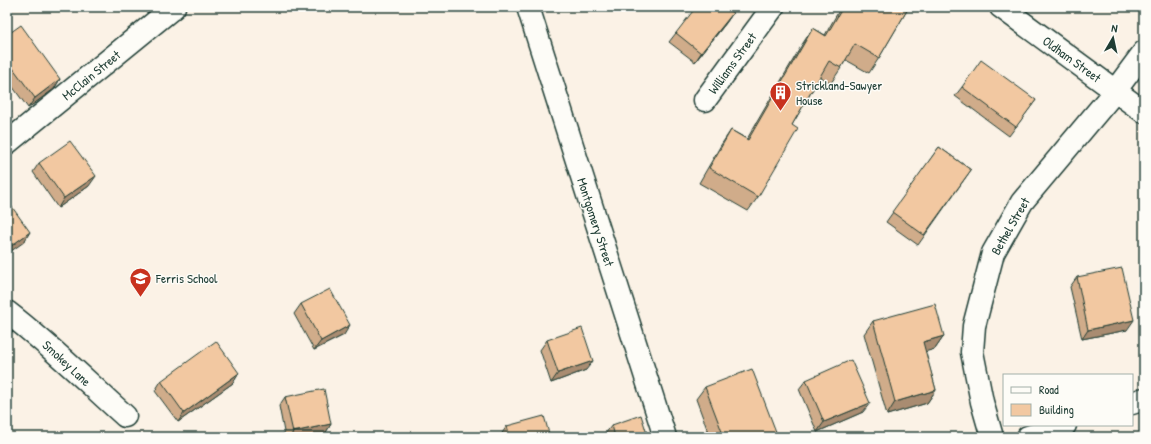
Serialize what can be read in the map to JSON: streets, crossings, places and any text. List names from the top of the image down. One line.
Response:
{"streets":{"street":["Oldham Street","Williams Street","McClain Street","Montgomery Street","Bethel Street","Smokey Lane"]},"crossings":[["Oldham Street","Bethel Street"]],"places":{"building":["Strickland-Sawyer House"],"school or university":["Ferris School"]},"legend":["Road","Building"],"north":"top"}
